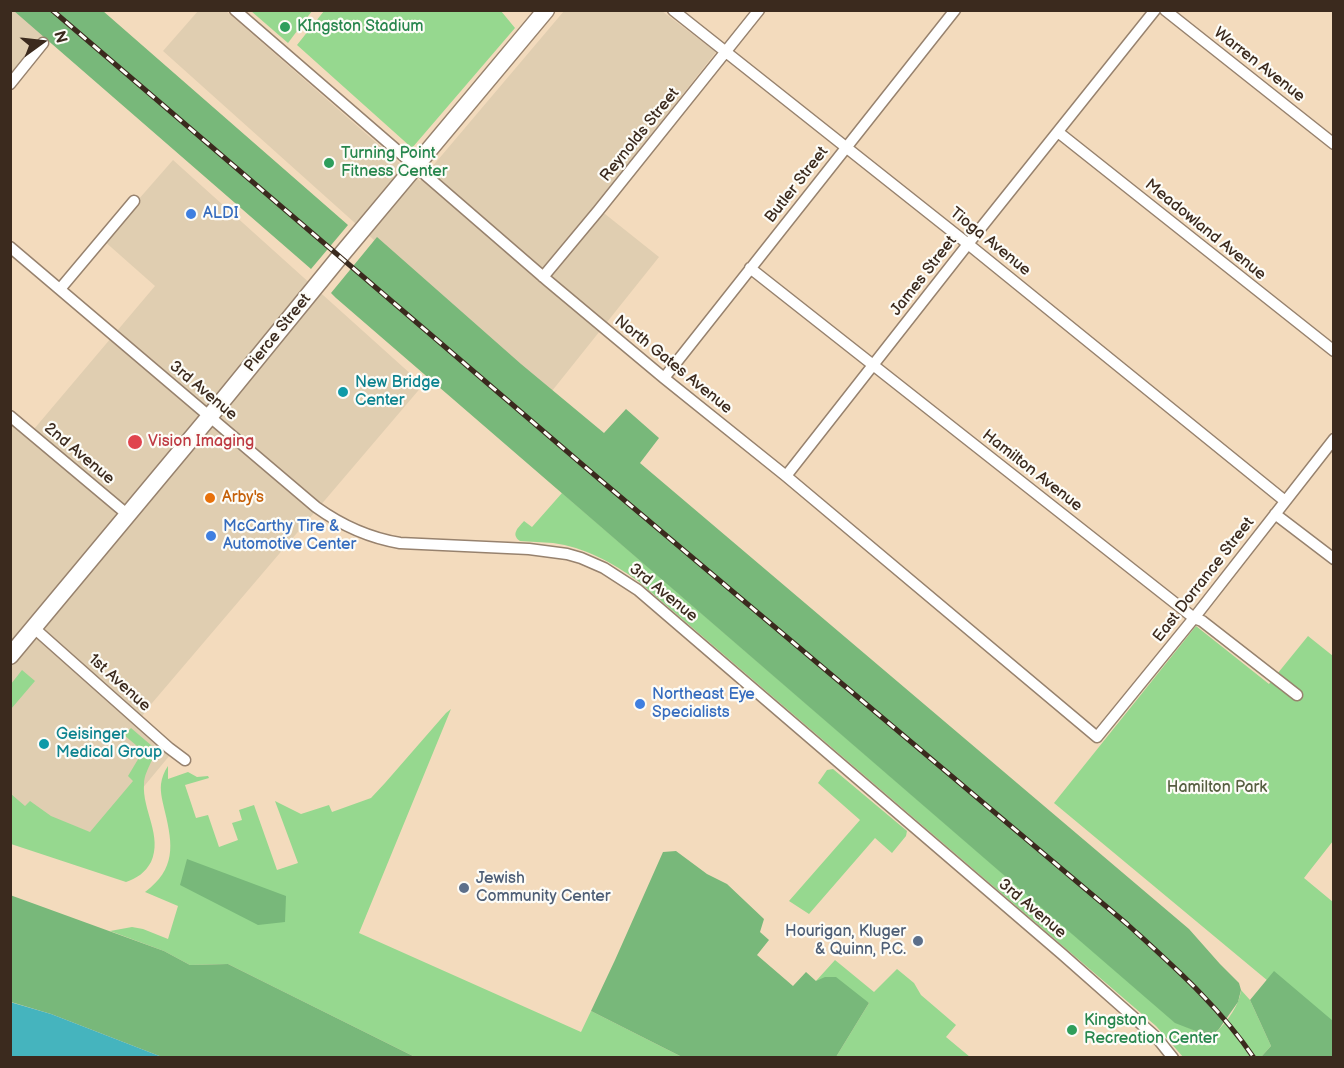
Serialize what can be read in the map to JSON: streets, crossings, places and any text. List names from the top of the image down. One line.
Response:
{"streets":{"main road":["Pierce Street"],"street":["Warren Avenue","Reynolds Street","Butler Street","Meadowland Avenue","Tioga Avenue","James Street","North Gates Avenue","3rd Avenue","2nd Avenue","Hamilton Avenue","East Dorrance Street","1st Avenue"]},"crossings":[["Reynolds Street","Tioga Avenue"],["Reynolds Street","North Gates Avenue"],["Butler Street","Tioga Avenue"],["Butler Street","North Gates Avenue"],["Butler Street","Hamilton Avenue"],["Meadowland Avenue","James Street"],["Tioga Avenue","James Street"],["Tioga Avenue","East Dorrance Street"],["James Street","North Gates Avenue"],["James Street","Hamilton Avenue"],["Pierce Street","North Gates Avenue"],["Pierce Street","3rd Avenue"],["Pierce Street","2nd Avenue"],["Pierce Street","1st Avenue"],["North Gates Avenue","East Dorrance Street"],["Hamilton Avenue","East Dorrance Street"]],"parks":["Hamilton Park"],"places":["KIngston Stadium","Turning Point Fitness Center","ALDI","New Bridge Center","Vision Imaging","Arby's","McCarthy Tire & Automotive Center","Northeast Eye Specialists","Geisinger Medical Group","Jewish Community Center","Hourigan, Kluger & Quinn, P.C.","Kingston Recreation Center"],"north":"right"}
